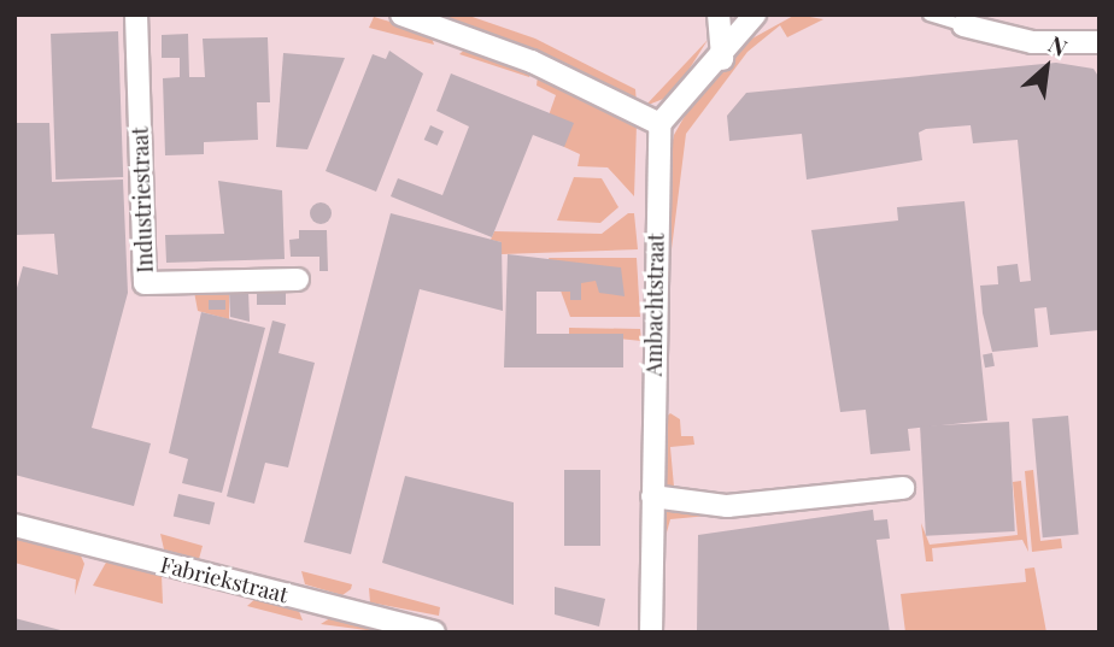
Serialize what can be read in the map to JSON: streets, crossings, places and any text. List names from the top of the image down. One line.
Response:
{"streets":{"street":["Industriestraat","Ambachtstraat","Fabriekstraat"]},"north":"top right"}
